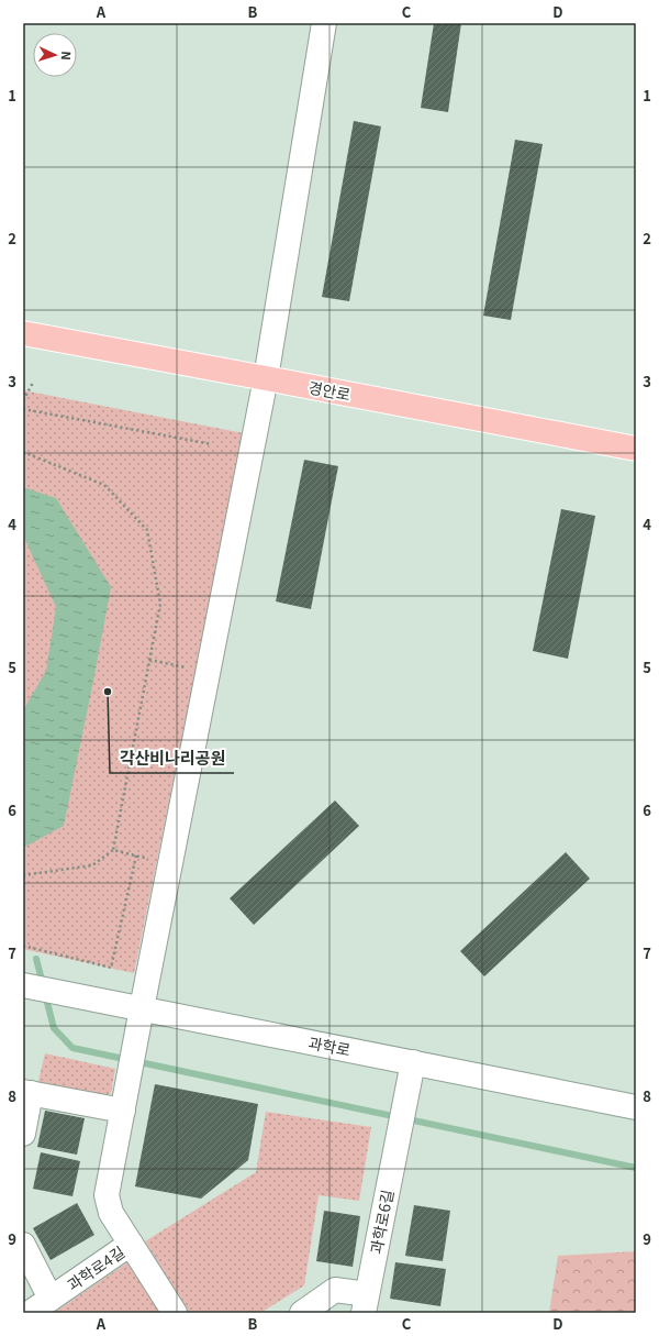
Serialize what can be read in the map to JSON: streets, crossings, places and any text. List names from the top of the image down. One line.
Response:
{"streets":{"main road":["경안로"],"street":["과학로","과학로6길","과학로4길"]},"crossings":[["과학로","과학로6길"],["과학로","과학로4길"]],"places":["각산비나리공원"],"north":"right","grid":{"columns":["A","B","C","D"],"rows":["1","2","3","4","5","6","7","8","9"]}}
